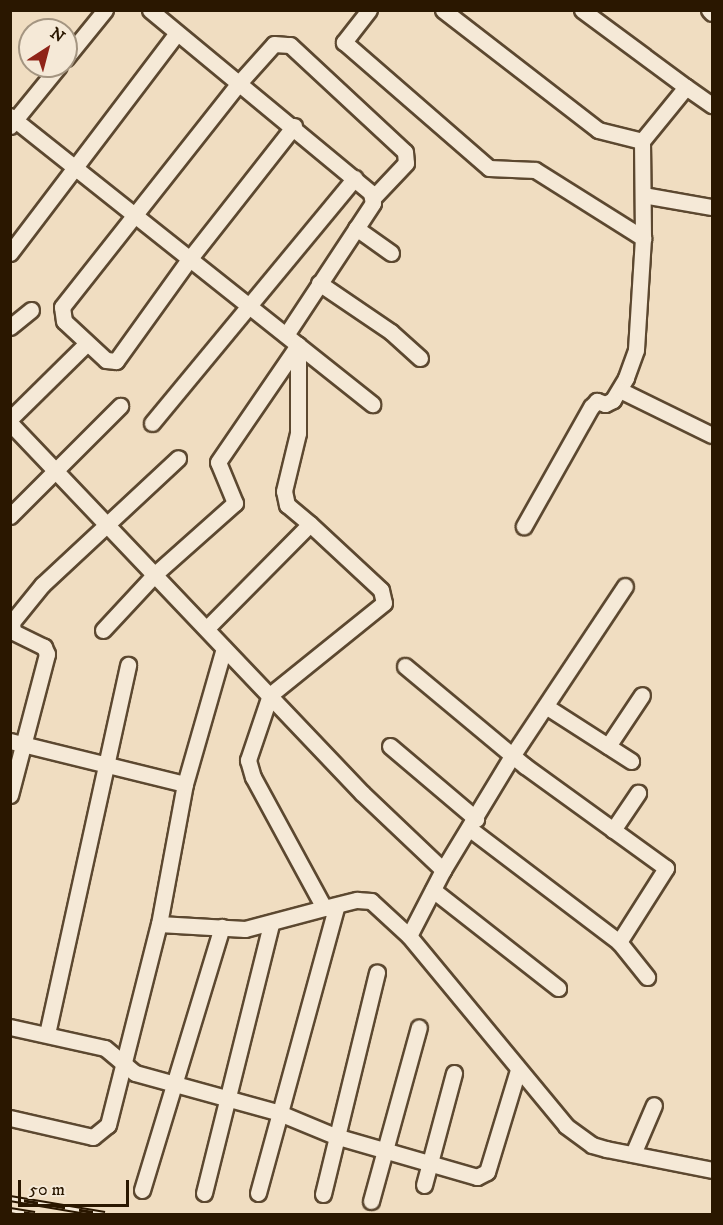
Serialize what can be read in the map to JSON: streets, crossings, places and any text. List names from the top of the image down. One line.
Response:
{"scale_bar":"50 m","north":"top right"}
